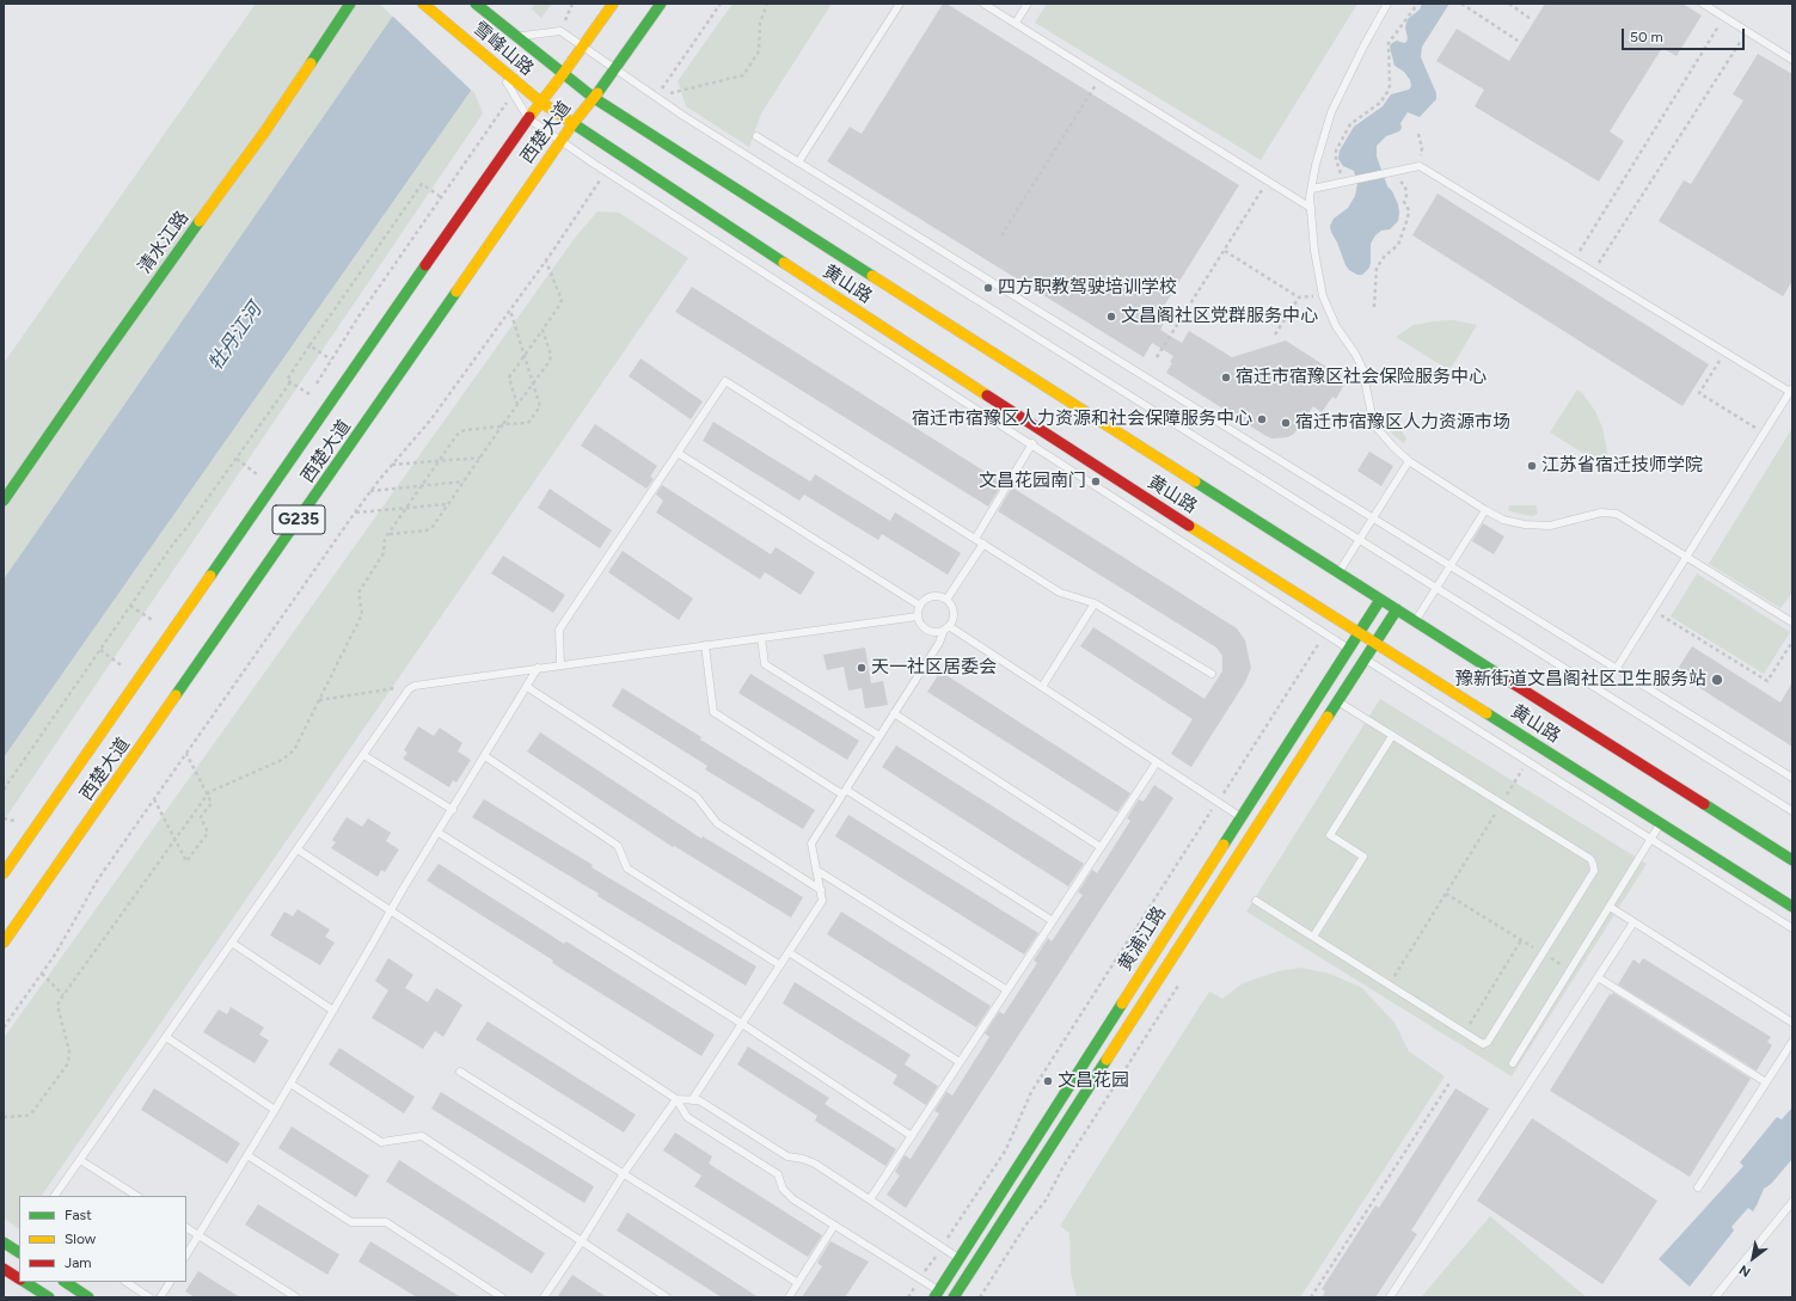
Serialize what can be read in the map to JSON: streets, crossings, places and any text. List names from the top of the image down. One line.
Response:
{"streets":{"main road":["雪峰山路","西楚大道","清水江路","黄山路","G235","黄浦江路"]},"crossings":[["雪峰山路","西楚大道"],["雪峰山路","黄山路"],["雪峰山路","G235"],["西楚大道","黄山路"],["西楚大道","G235"],["黄山路","G235"],["黄山路","黄浦江路"]],"water":["牡丹江河"],"places":["四方职教驾驶培训学校","文昌阁社区党群服务中心","宿迁市宿豫区社会保险服务中心","宿迁市宿豫区人力资源和社会保障服务中心","宿迁市宿豫区人力资源市场","江苏省宿迁技师学院","文昌花园南门","天一社区居委会","豫新街道文昌阁社区卫生服务站","文昌花园"],"legend":["Fast","Slow","Jam"],"scale_bar":"50 m","north":"bottom left"}
